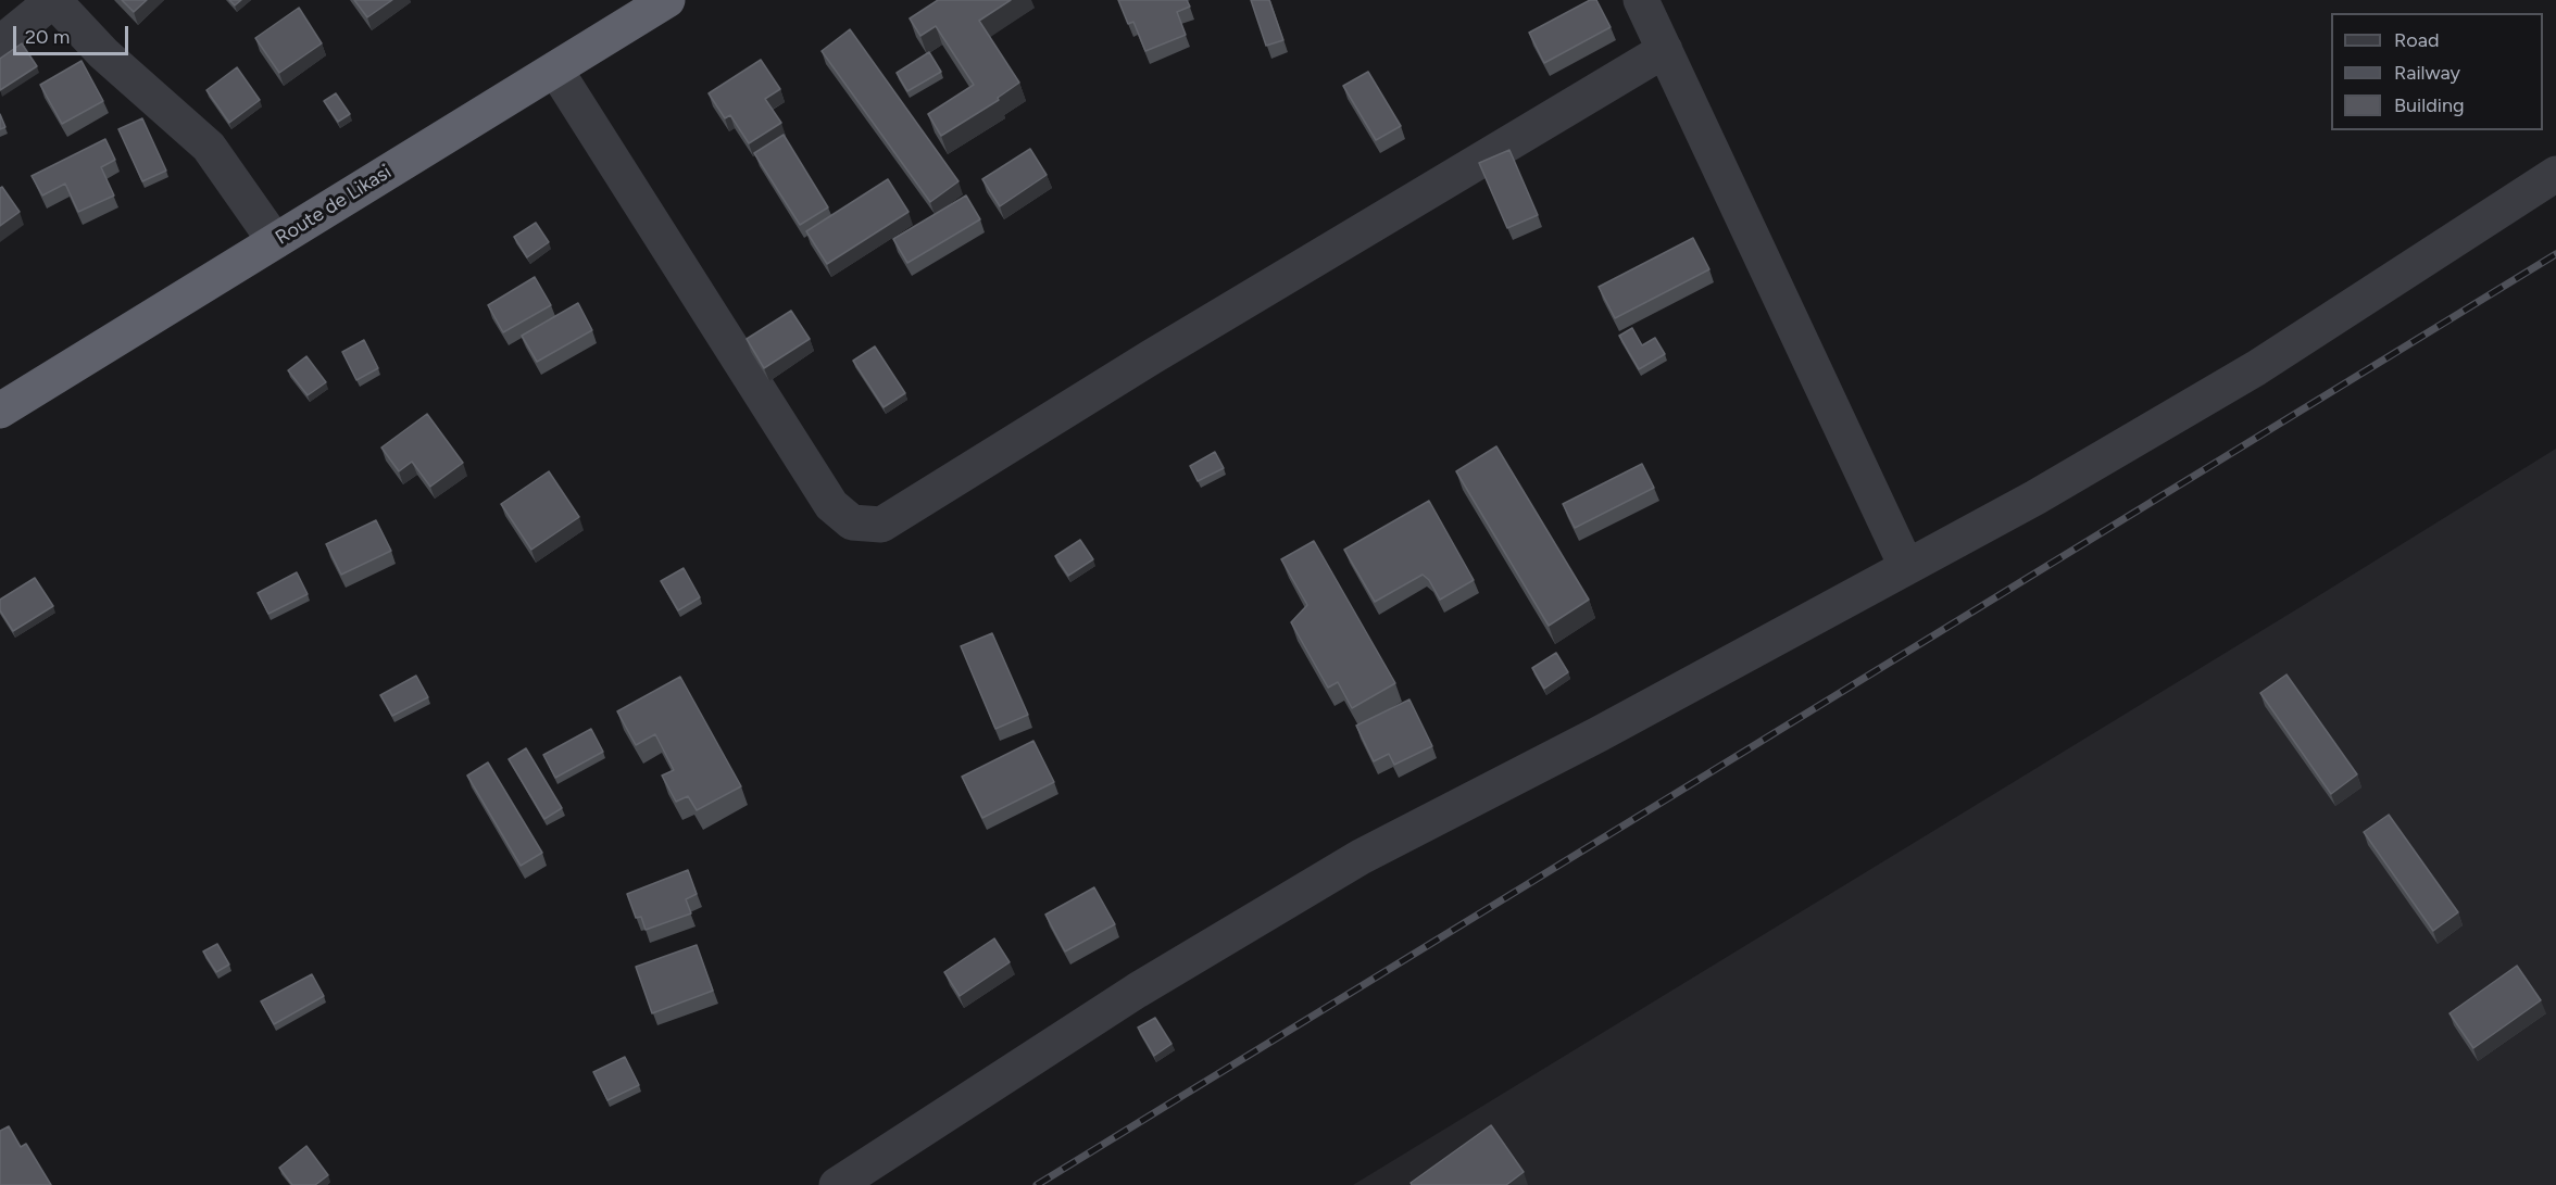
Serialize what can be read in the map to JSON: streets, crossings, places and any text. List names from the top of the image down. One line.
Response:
{"streets":{"highway":["Route de Likasi"]},"legend":["Road","Railway","Building"],"scale_bar":"20 m"}
